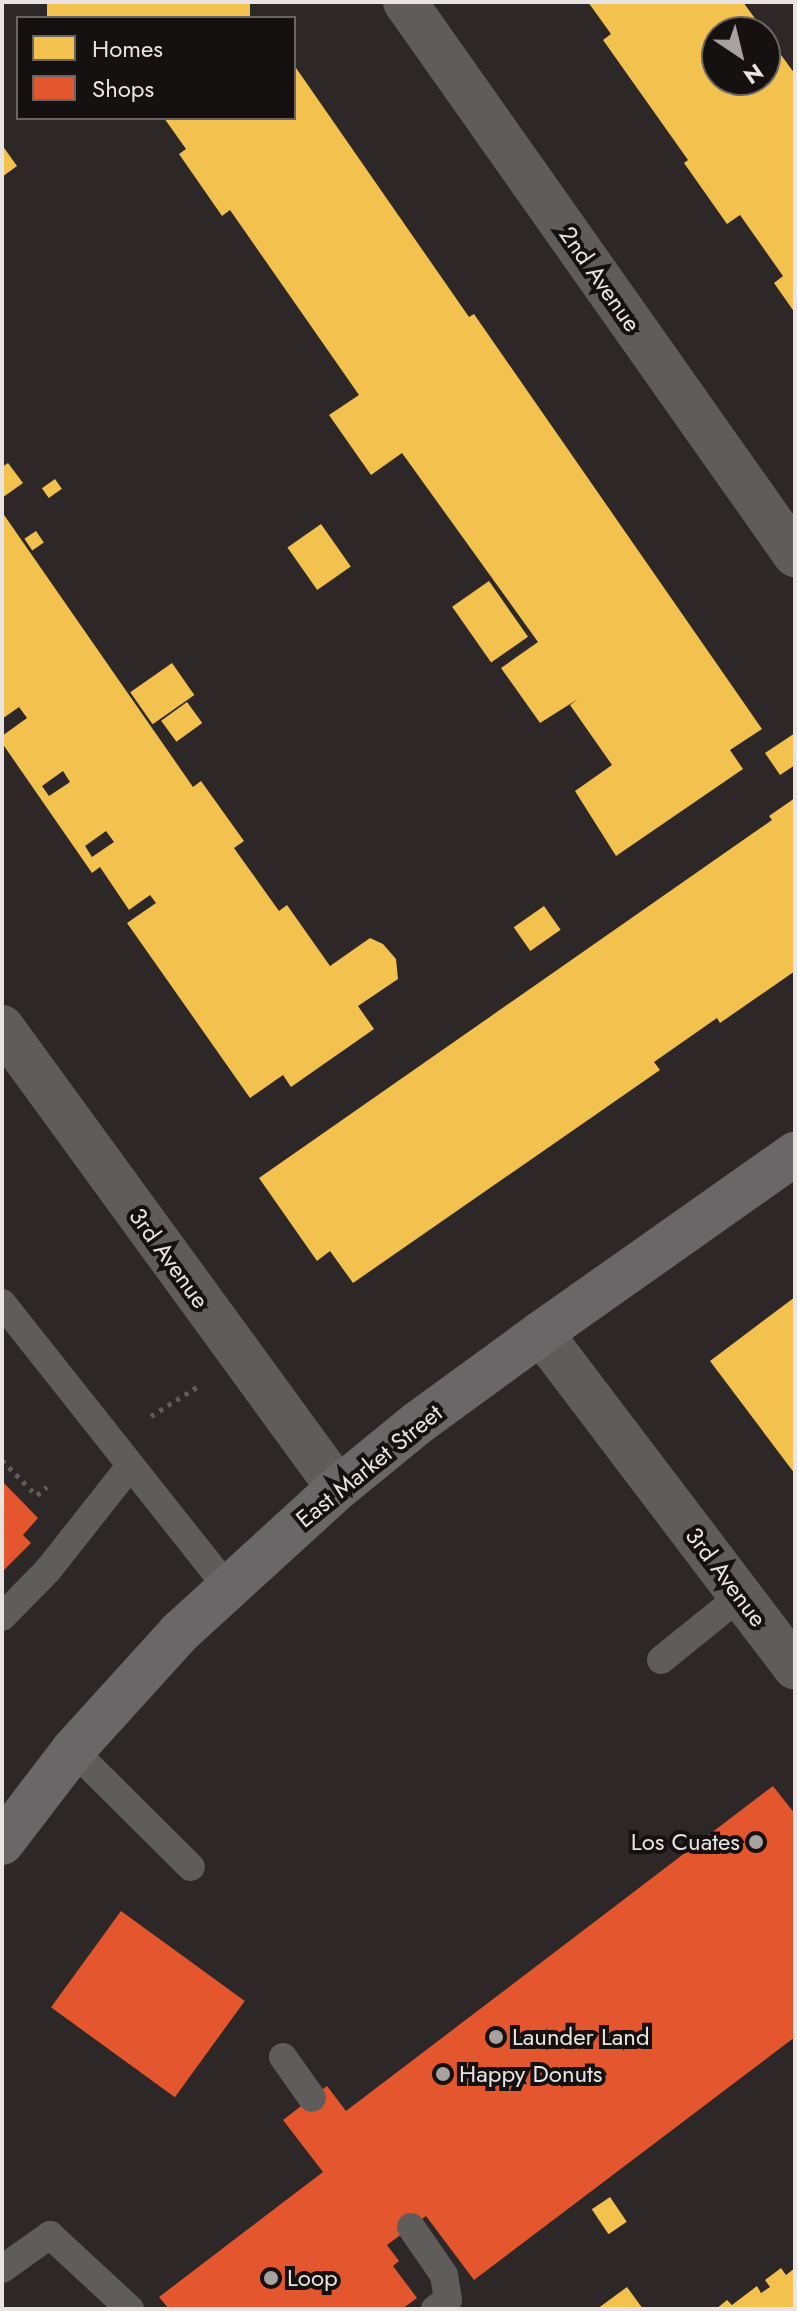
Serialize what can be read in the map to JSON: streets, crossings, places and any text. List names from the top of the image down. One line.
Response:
{"streets":{"main road":["East Market Street"],"street":["2nd Avenue","3rd Avenue"]},"crossings":[["3rd Avenue","East Market Street"]],"places":["Los Cuates","Launder Land","Happy Donuts","Loop"],"legend":["Homes","Shops"],"north":"bottom right"}
